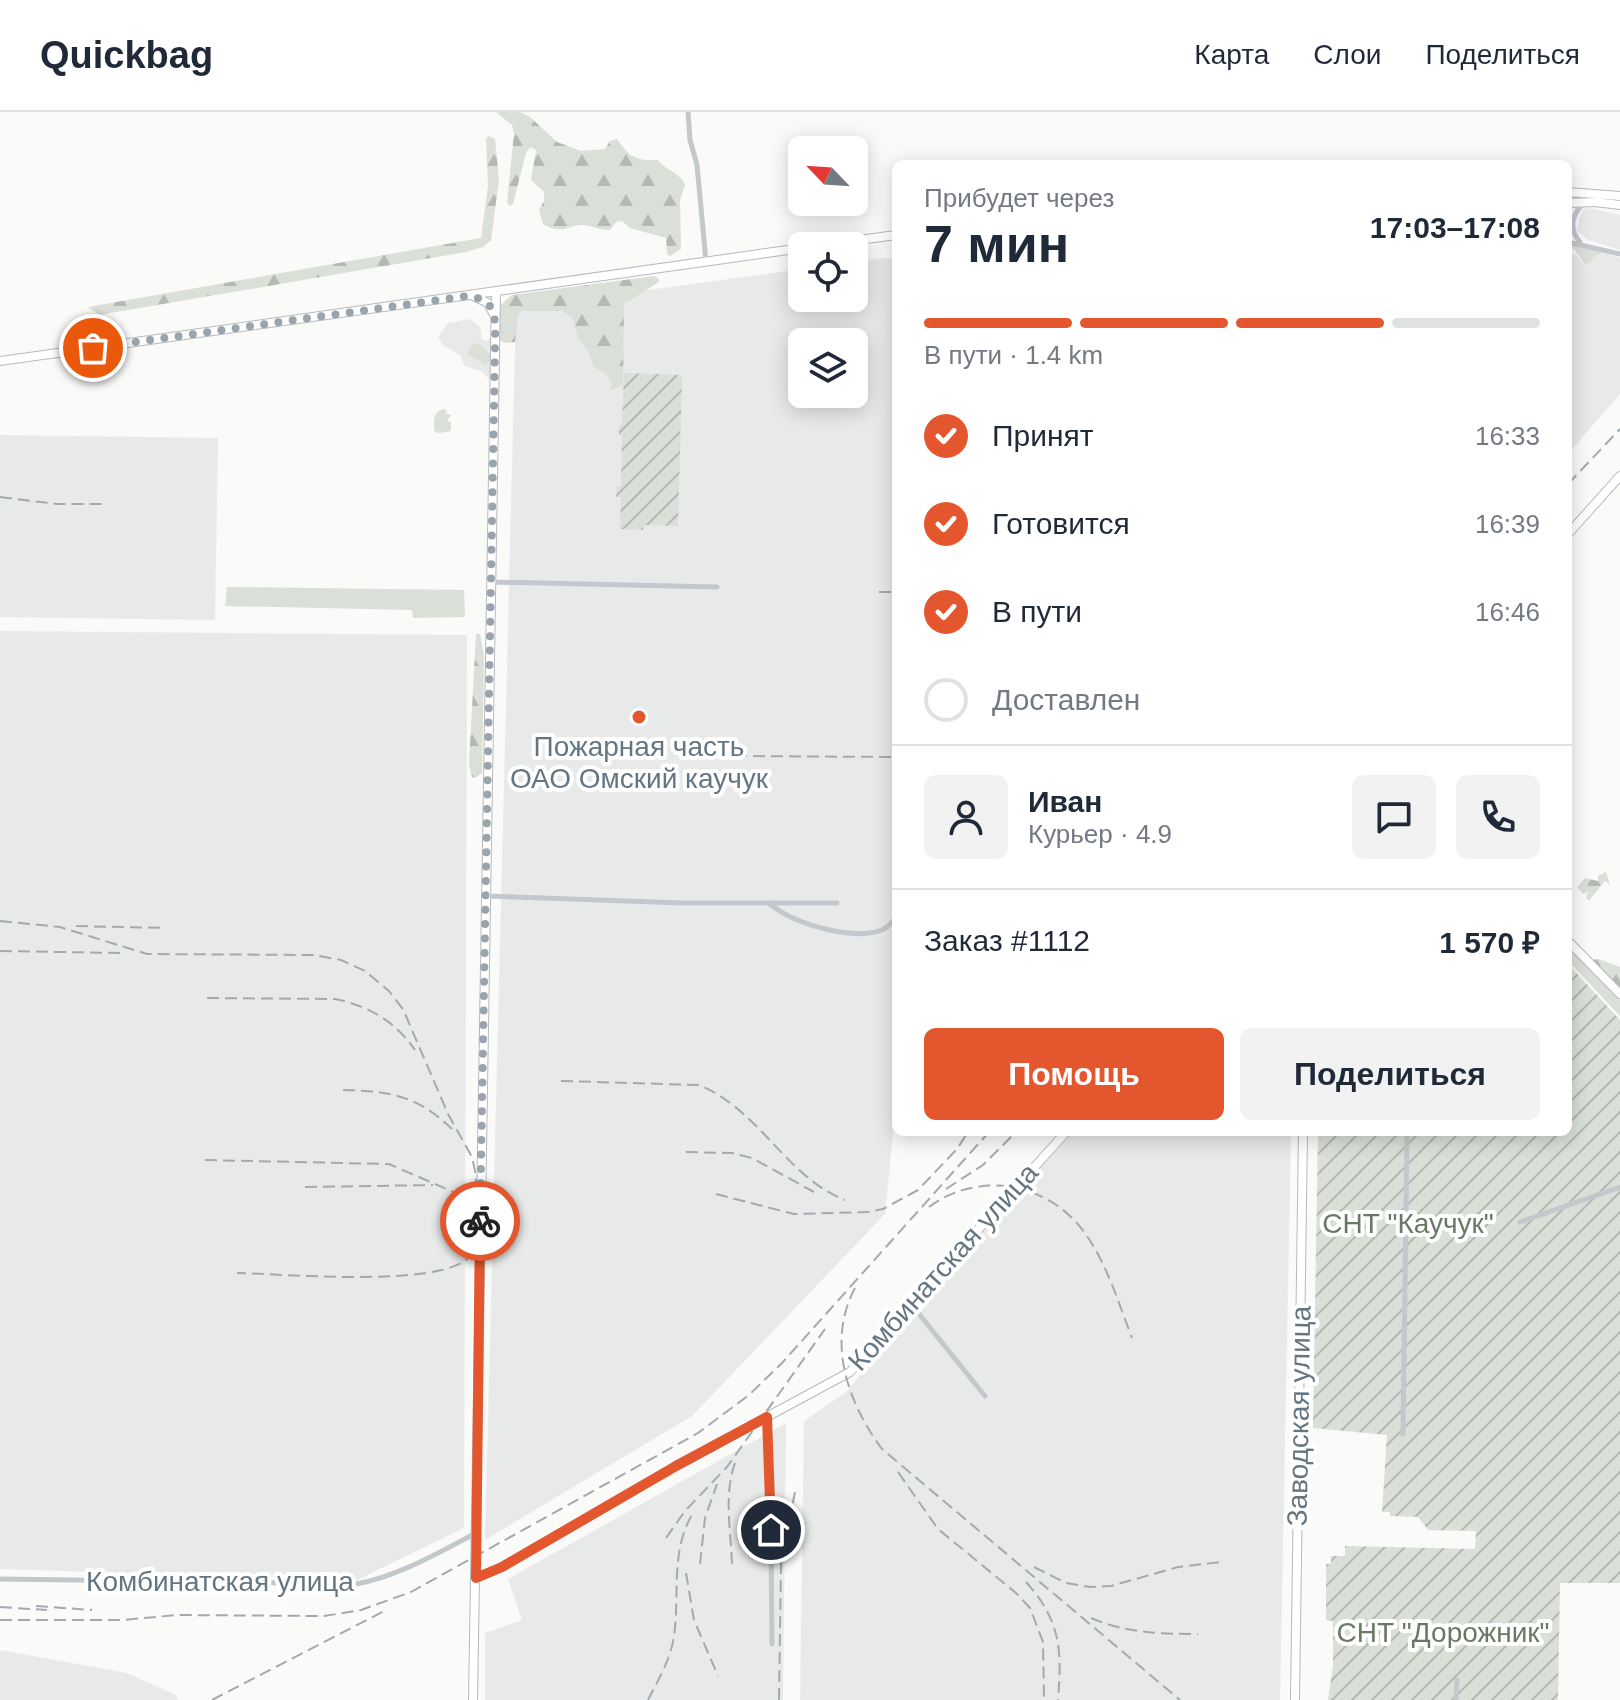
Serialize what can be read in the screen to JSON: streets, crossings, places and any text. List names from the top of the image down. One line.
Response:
{"streets":{"main road":["Комбинатская улица","Заводская улица"]},"parks":["СНТ \"Каучук\"","СНТ \"Дорожник\""],"places":["Пожарная часть ОАО Омский каучук"],"north":"top left","page":{"header":"Quickbag","nav":["Карта","Слои","Поделиться"],"heading":["7 мин","Прибудет через","17:03–17:08"],"panel":["Иван","Курьер · 4.9","Заказ #1112","1 570 ₽"],"bar":"В пути · 1.4 km","list":[["Принят","16:33"],["Готовится","16:39"],["В пути","16:46"],"Доставлен"],"buttons":["Помощь","Поделиться"]}}
